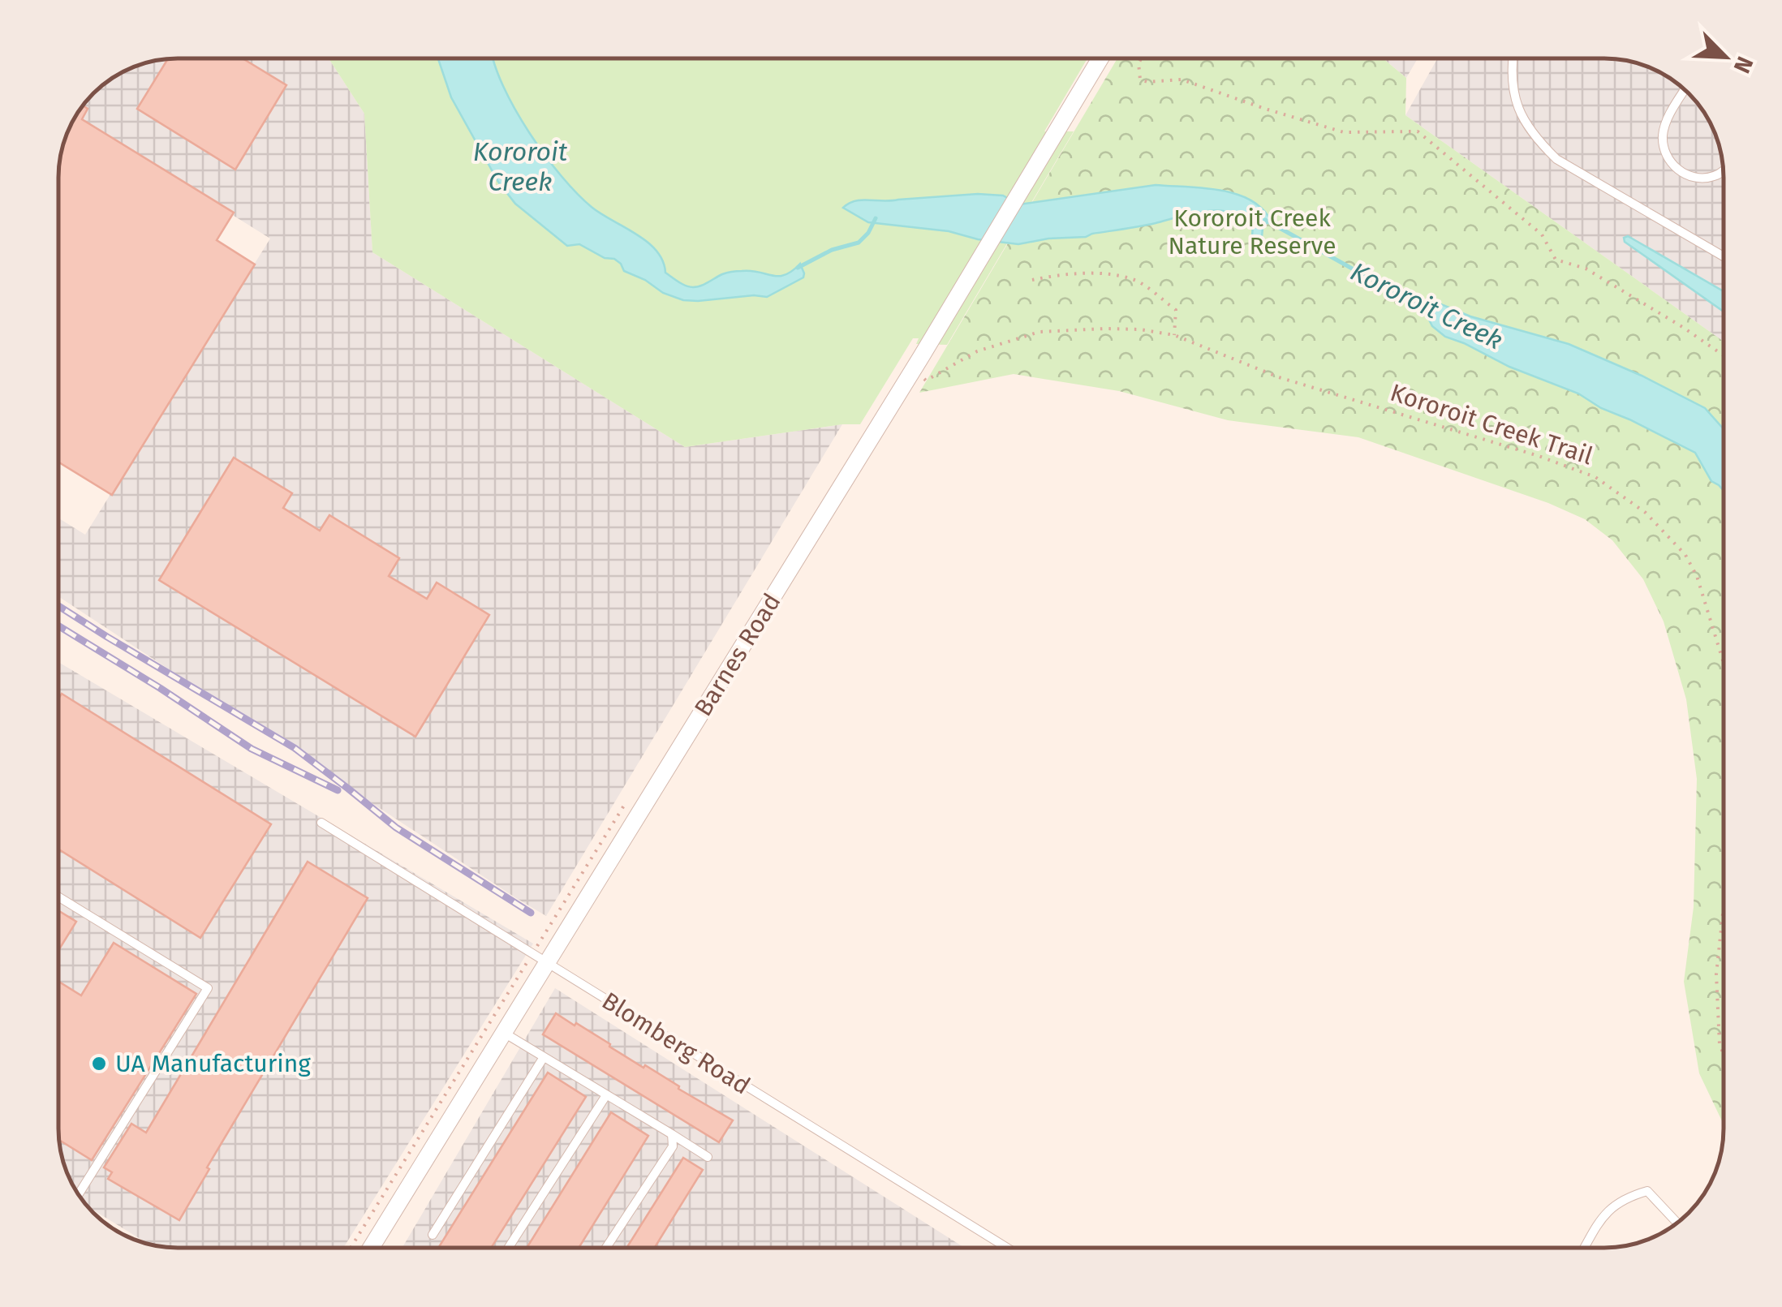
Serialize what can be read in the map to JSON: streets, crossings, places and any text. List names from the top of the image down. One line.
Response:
{"streets":{"street":["Barnes Road"],"lane":["Blomberg Road"],"path":["Kororoit Creek Trail"]},"crossings":[["Barnes Road","Blomberg Road"]],"water":["Kororoit Creek"],"parks":["Kororoit Creek Nature Reserve"],"places":["UA Manufacturing"],"north":"bottom right"}
